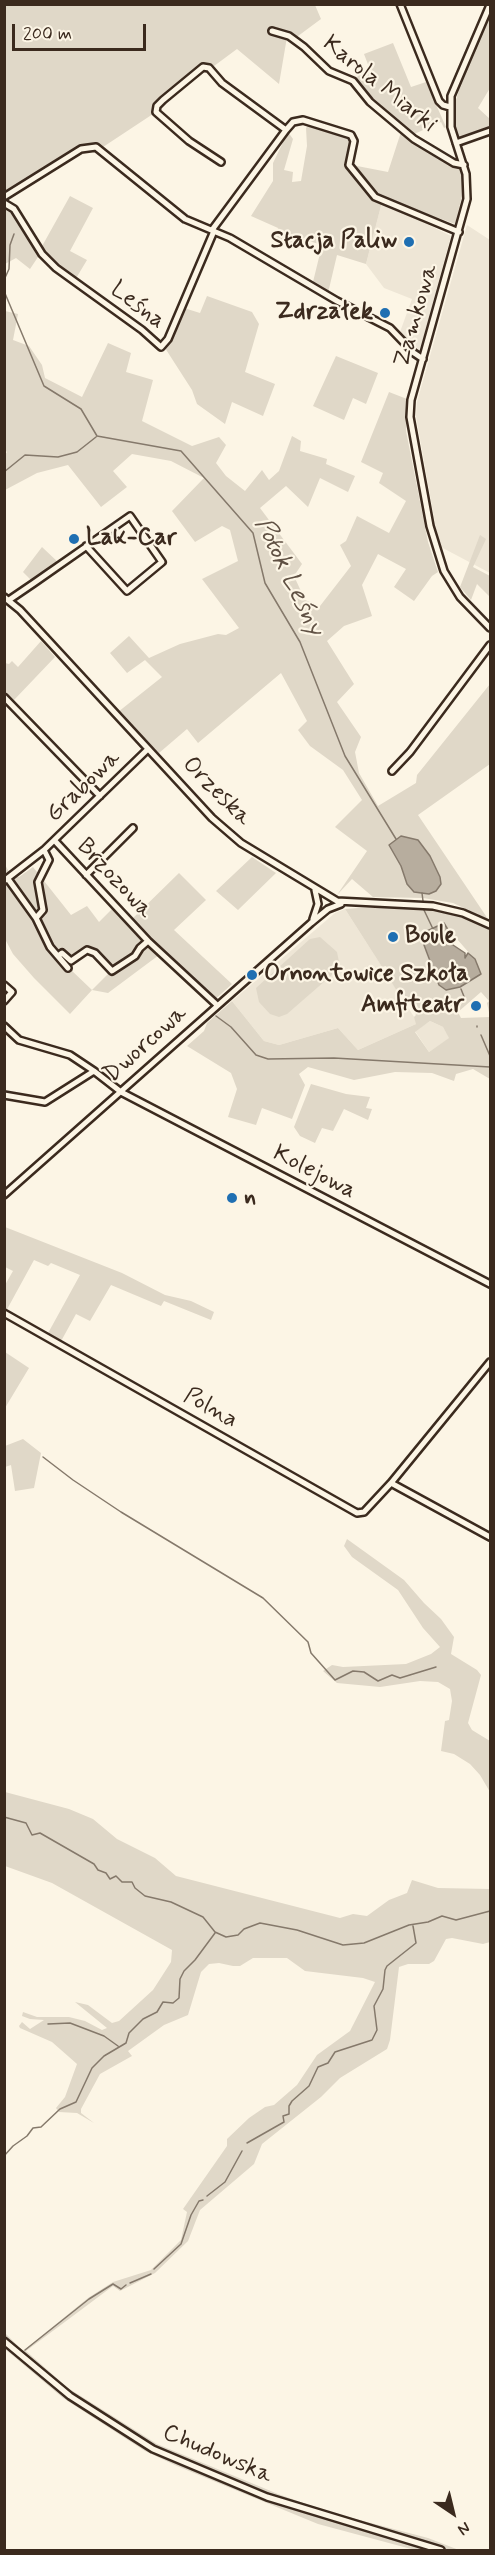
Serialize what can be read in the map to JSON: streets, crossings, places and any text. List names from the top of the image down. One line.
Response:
{"streets":{"street":["Karola Miarki","Leśna","Zamkowa","Grabowa","Orzeska","Brzozowa","Dworcowa","Kolejowa","Polna","Chudowska"]},"crossings":[["Karola Miarki","Zamkowa"],["Grabowa","Orzeska"],["Grabowa","Brzozowa"],["Orzeska","Dworcowa"],["Brzozowa","Dworcowa"],["Dworcowa","Kolejowa"]],"water":["Potok Leśny"],"places":["Stacja Paliw","Zdrzałek","Lak-Car","Boule","Ornontowice Szkoła","Amfiteatr","n"],"scale_bar":"200 m","north":"bottom right"}
